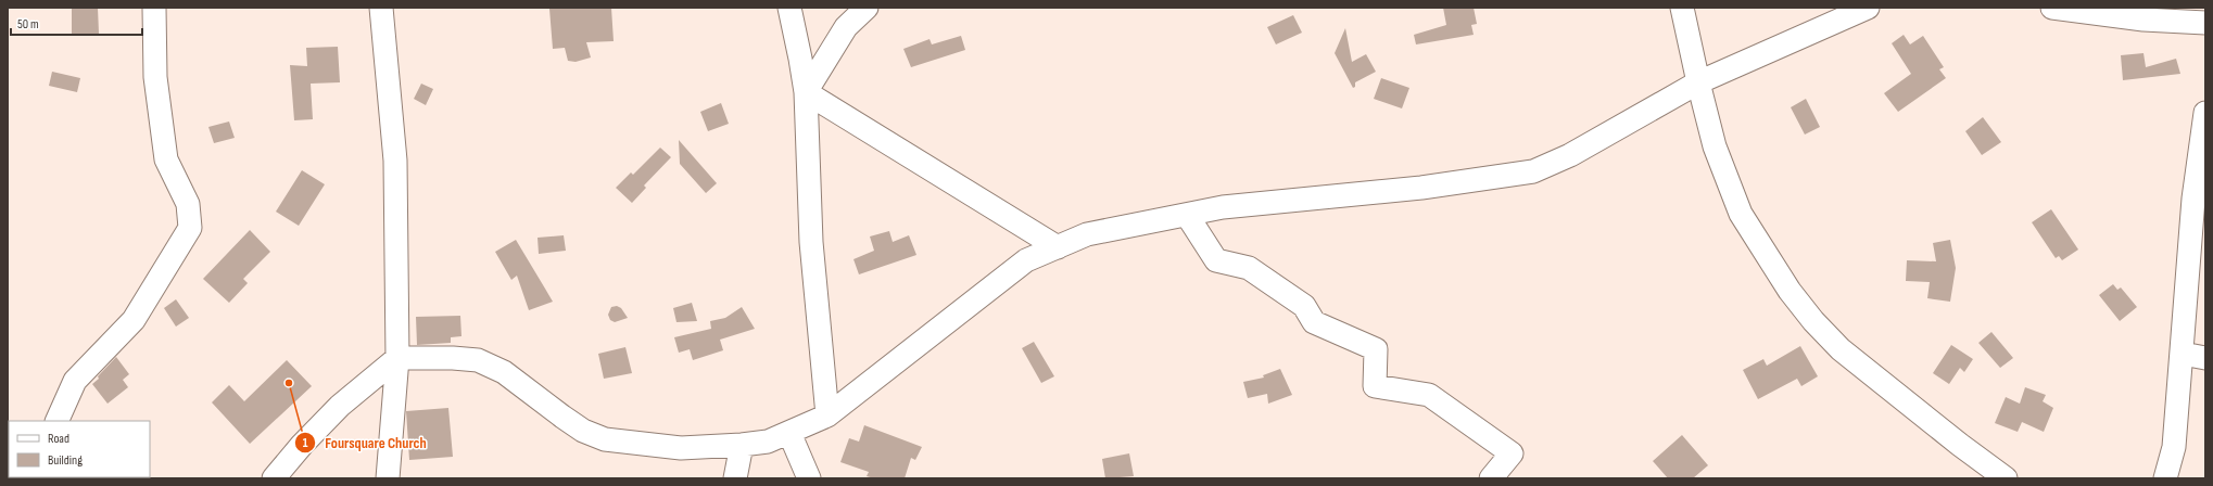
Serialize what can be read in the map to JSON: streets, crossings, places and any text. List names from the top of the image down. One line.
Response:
{"places":["Foursquare Church"],"legend":["Road","Building"],"scale_bar":"50 m"}
